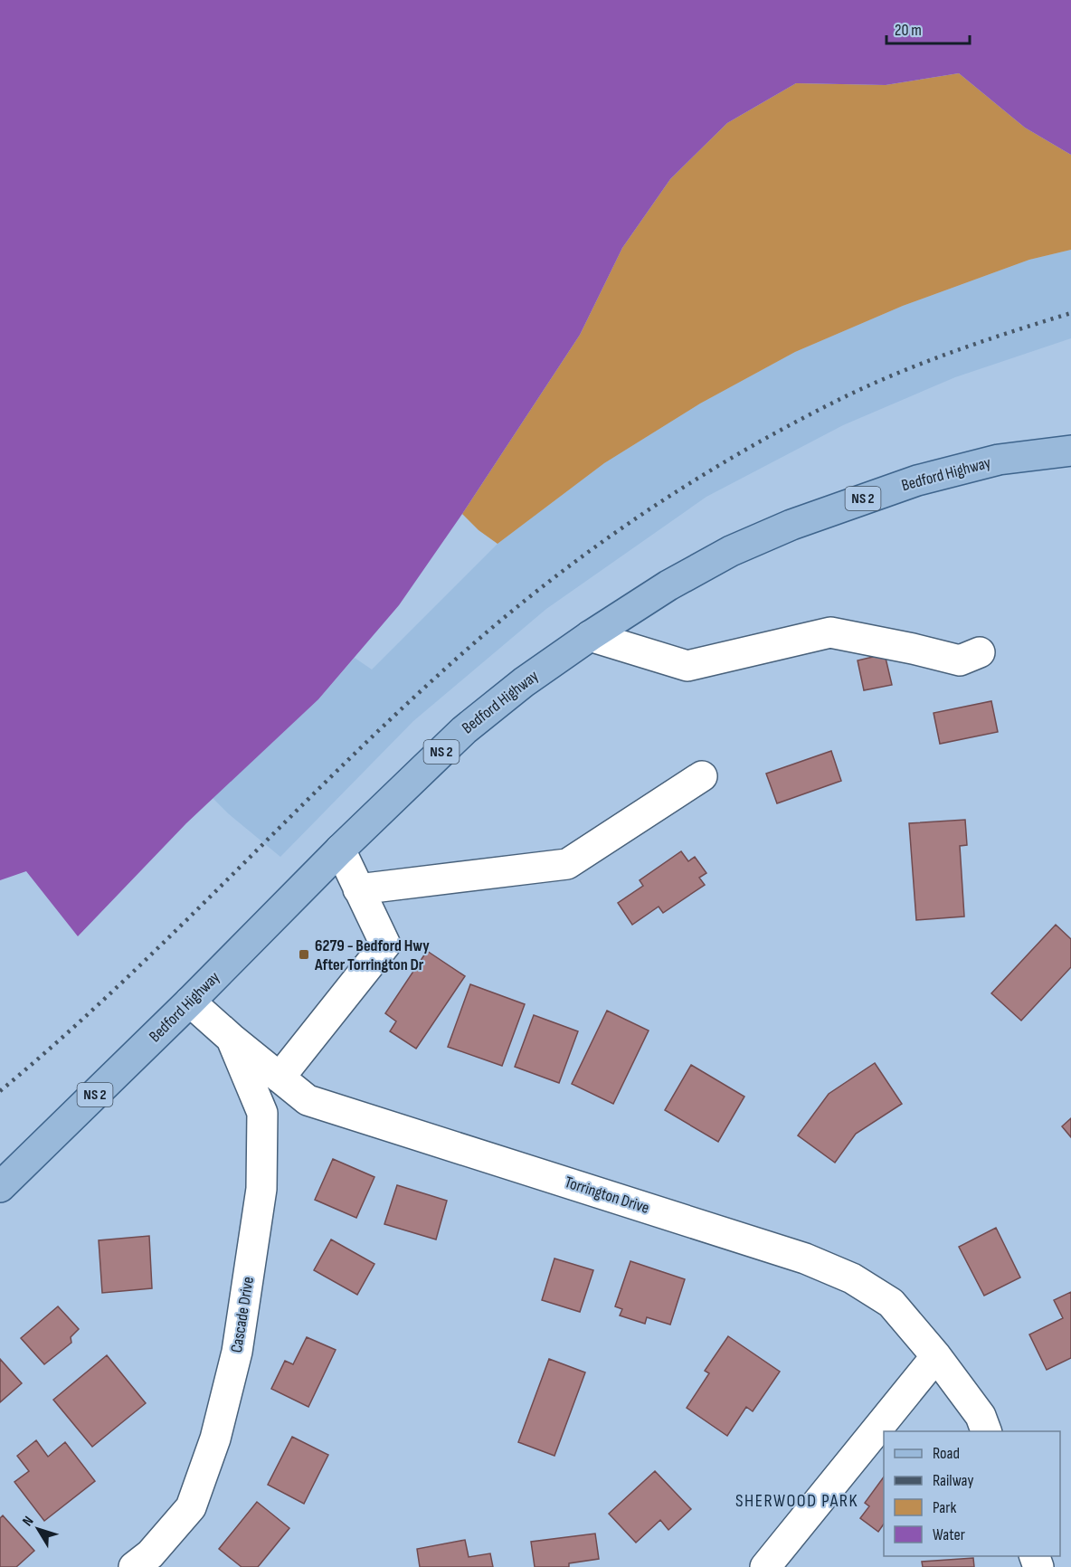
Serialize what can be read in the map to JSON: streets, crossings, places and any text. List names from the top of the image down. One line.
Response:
{"streets":{"main road":["Bedford Highway","NS 2"],"street":["Torrington Drive","Cascade Drive"]},"crossings":[["Bedford Highway","Torrington Drive"],["Torrington Drive","Cascade Drive"]],"districts":["SHERWOOD PARK"],"places":{"transit":["6279 - Bedford Hwy After Torrington Dr"]},"legend":["Road","Railway","Park","Water"],"scale_bar":"20 m","north":"top left"}
